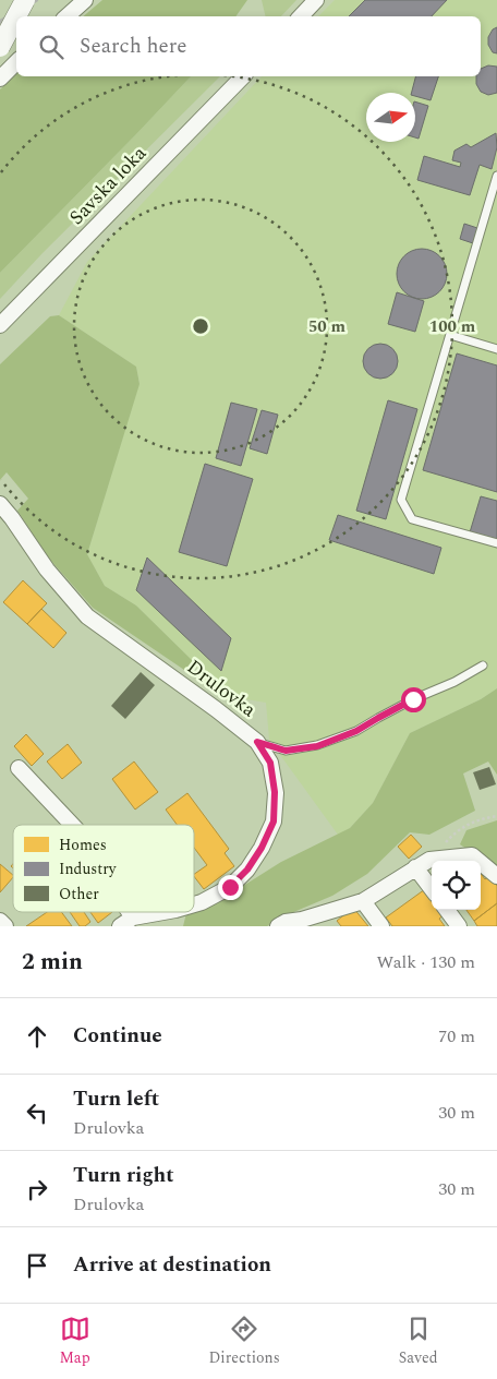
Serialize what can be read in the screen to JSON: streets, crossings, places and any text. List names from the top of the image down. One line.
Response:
{"streets":{"street":["Savska loka","Drulovka"]},"legend":["Homes","Industry","Other"],"north":"right","page":{"search":"Search here","heading":["2 min","Walk · 130 m"],"list":[["Continue","70 m"],["Turn left","Drulovka","30 m"],["Turn right","Drulovka","30 m"],"Arrive at destination"],"nav":["Map","Directions","Saved"]},"rings":["50 m","100 m"]}
